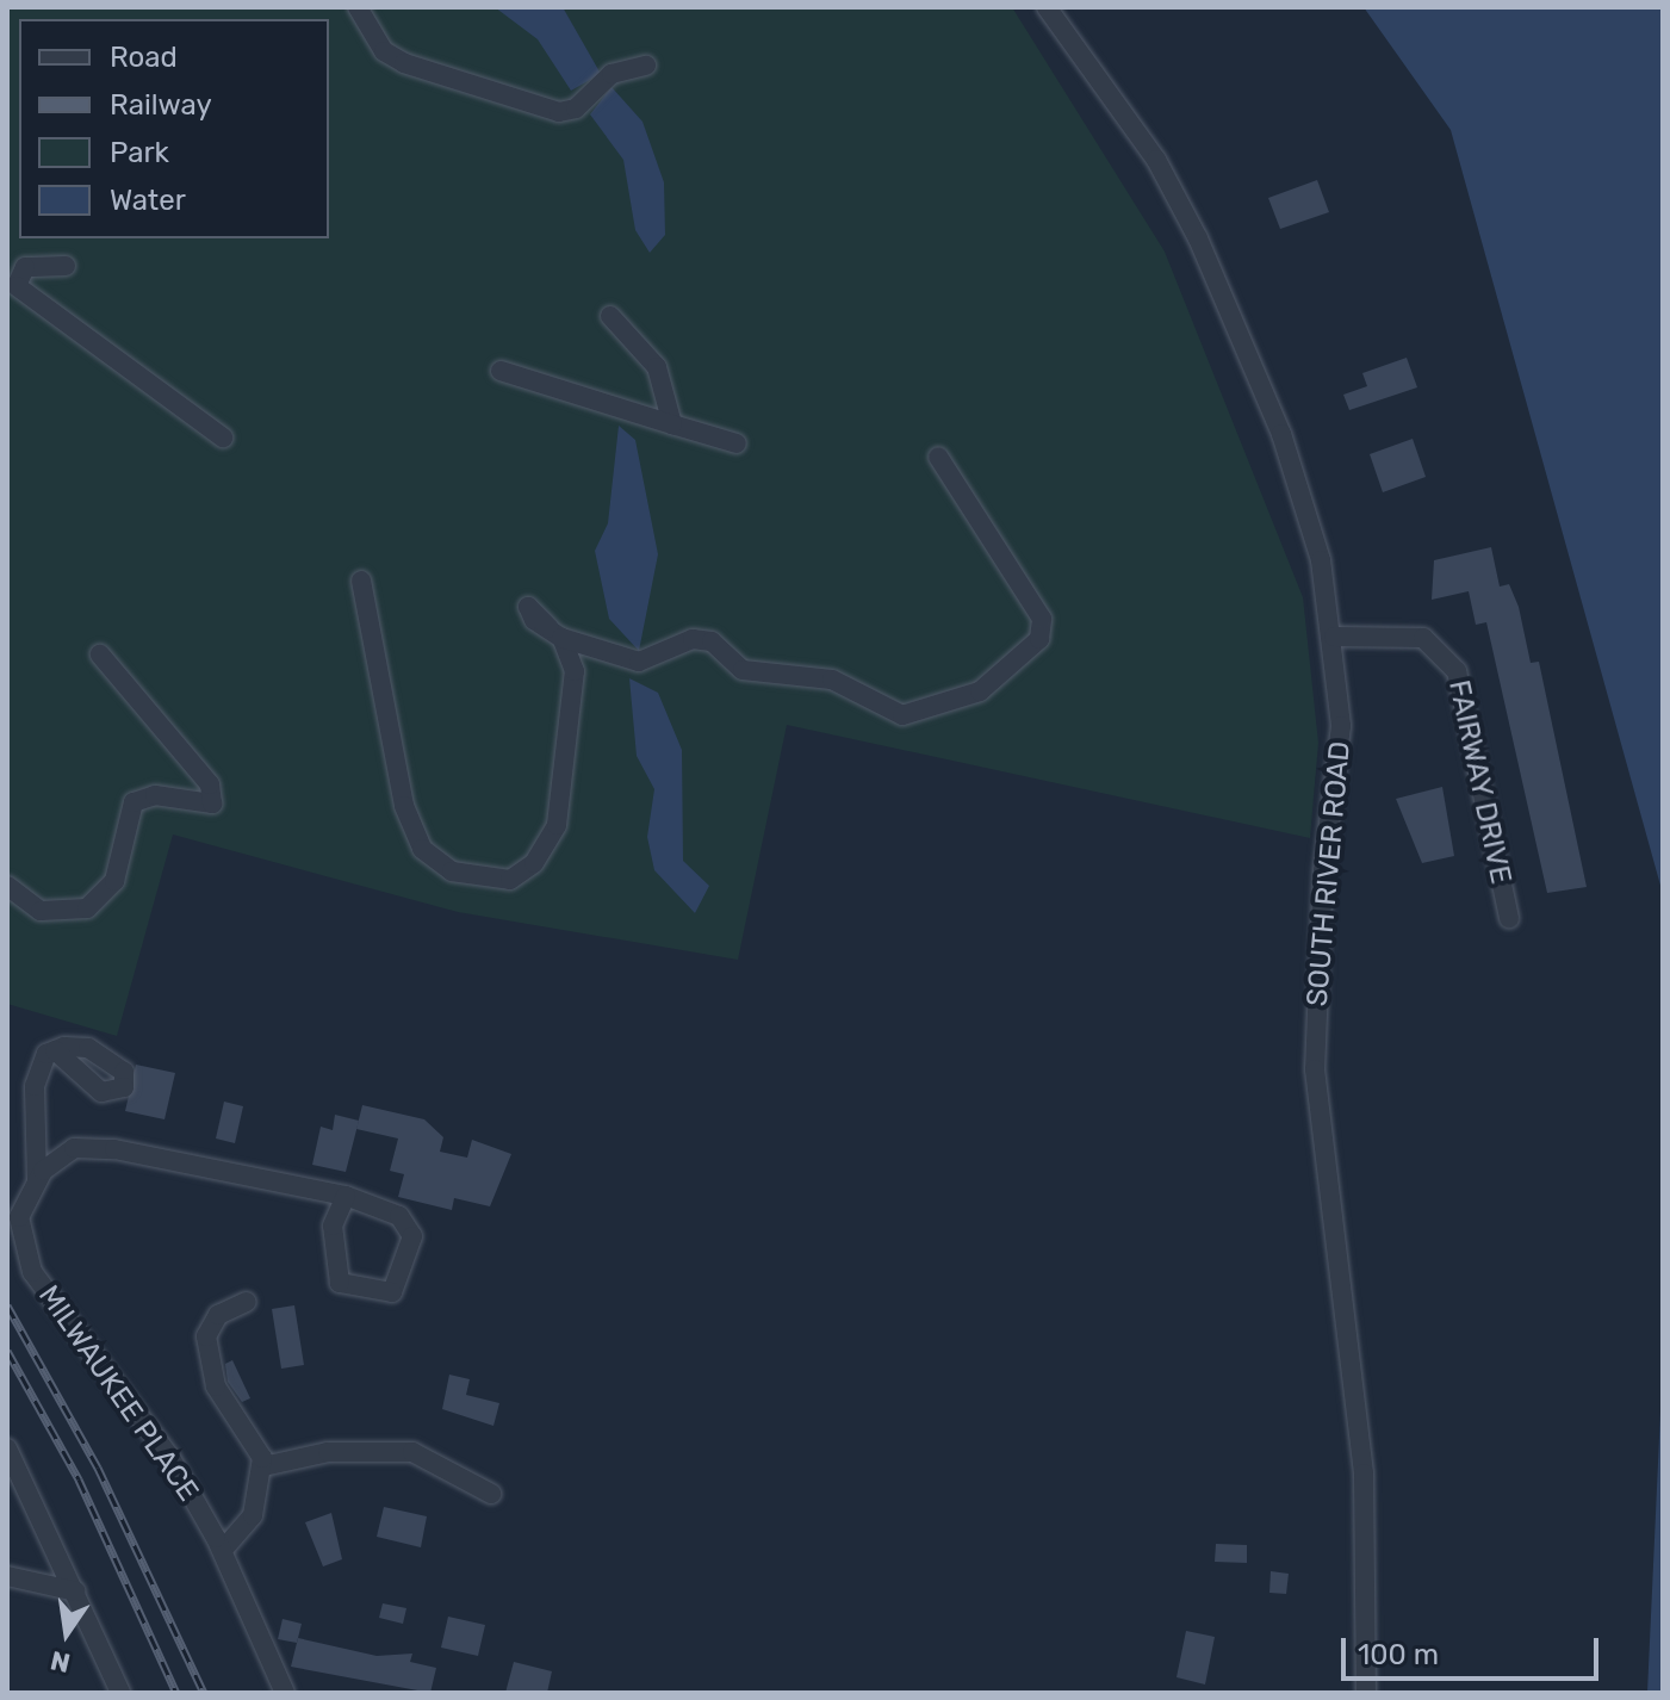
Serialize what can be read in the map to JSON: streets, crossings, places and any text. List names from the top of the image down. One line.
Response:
{"streets":{"street":["FAIRWAY DRIVE","SOUTH RIVER ROAD","MILWAUKEE PLACE"]},"crossings":[["FAIRWAY DRIVE","SOUTH RIVER ROAD"]],"legend":["Road","Railway","Park","Water"],"scale_bar":"100 m","north":"bottom"}
